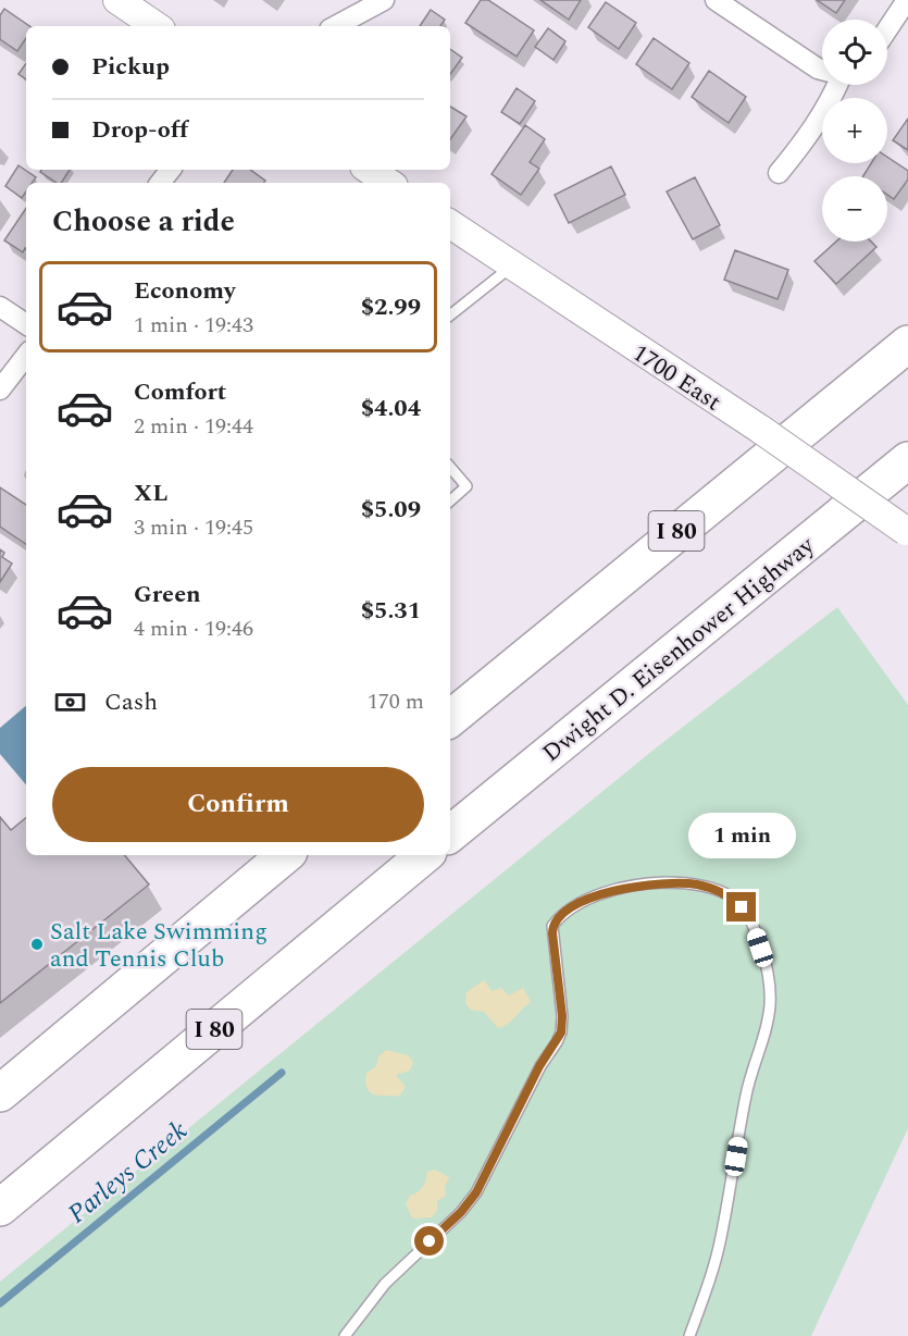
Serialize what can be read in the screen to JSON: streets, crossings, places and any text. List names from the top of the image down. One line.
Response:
{"streets":{"highway":["I 80","Dwight D. Eisenhower Highway"],"street":["1700 East"]},"water":["Parleys Creek"],"places":["Salt Lake Swimming and Tennis Club"],"page":{"map_buttons":["+","−"],"banner":["Pickup","Drop-off"],"heading":"Choose a ride","list":[{"name":"Economy","note":"1 min · 19:43","value":"$2.99"},{"name":"Comfort","note":"2 min · 19:44","value":"$4.04"},{"name":"XL","note":"3 min · 19:45","value":"$5.09"},{"name":"Green","note":"4 min · 19:46","value":"$5.31"}],"pay":["Cash","170 m"],"buttons":"Confirm","bubble":"1 min"}}
